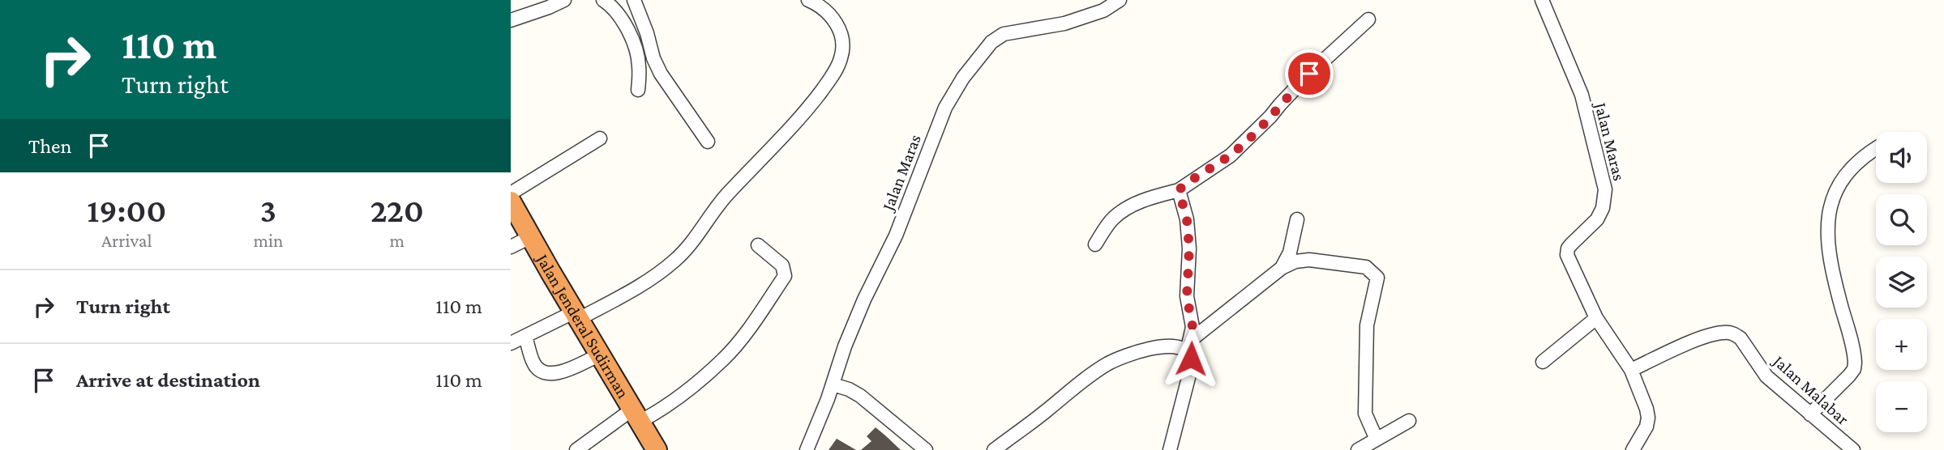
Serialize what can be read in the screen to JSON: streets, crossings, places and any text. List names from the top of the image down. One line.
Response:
{"streets":{"highway":["Jalan Jenderal Sudirman"],"street":["Jalan Maras","Jalan Malabar"]},"crossings":[["Jalan Maras","Jalan Malabar"]],"page":{"turn":["110 m","Turn right"],"then":"Then","map_buttons":["+","−"],"eta":["19:00","Arrival","3","min","220","m"],"list":[{"name":"Turn right","value":"110 m"},{"name":"Arrive at destination","value":"110 m"}]}}
